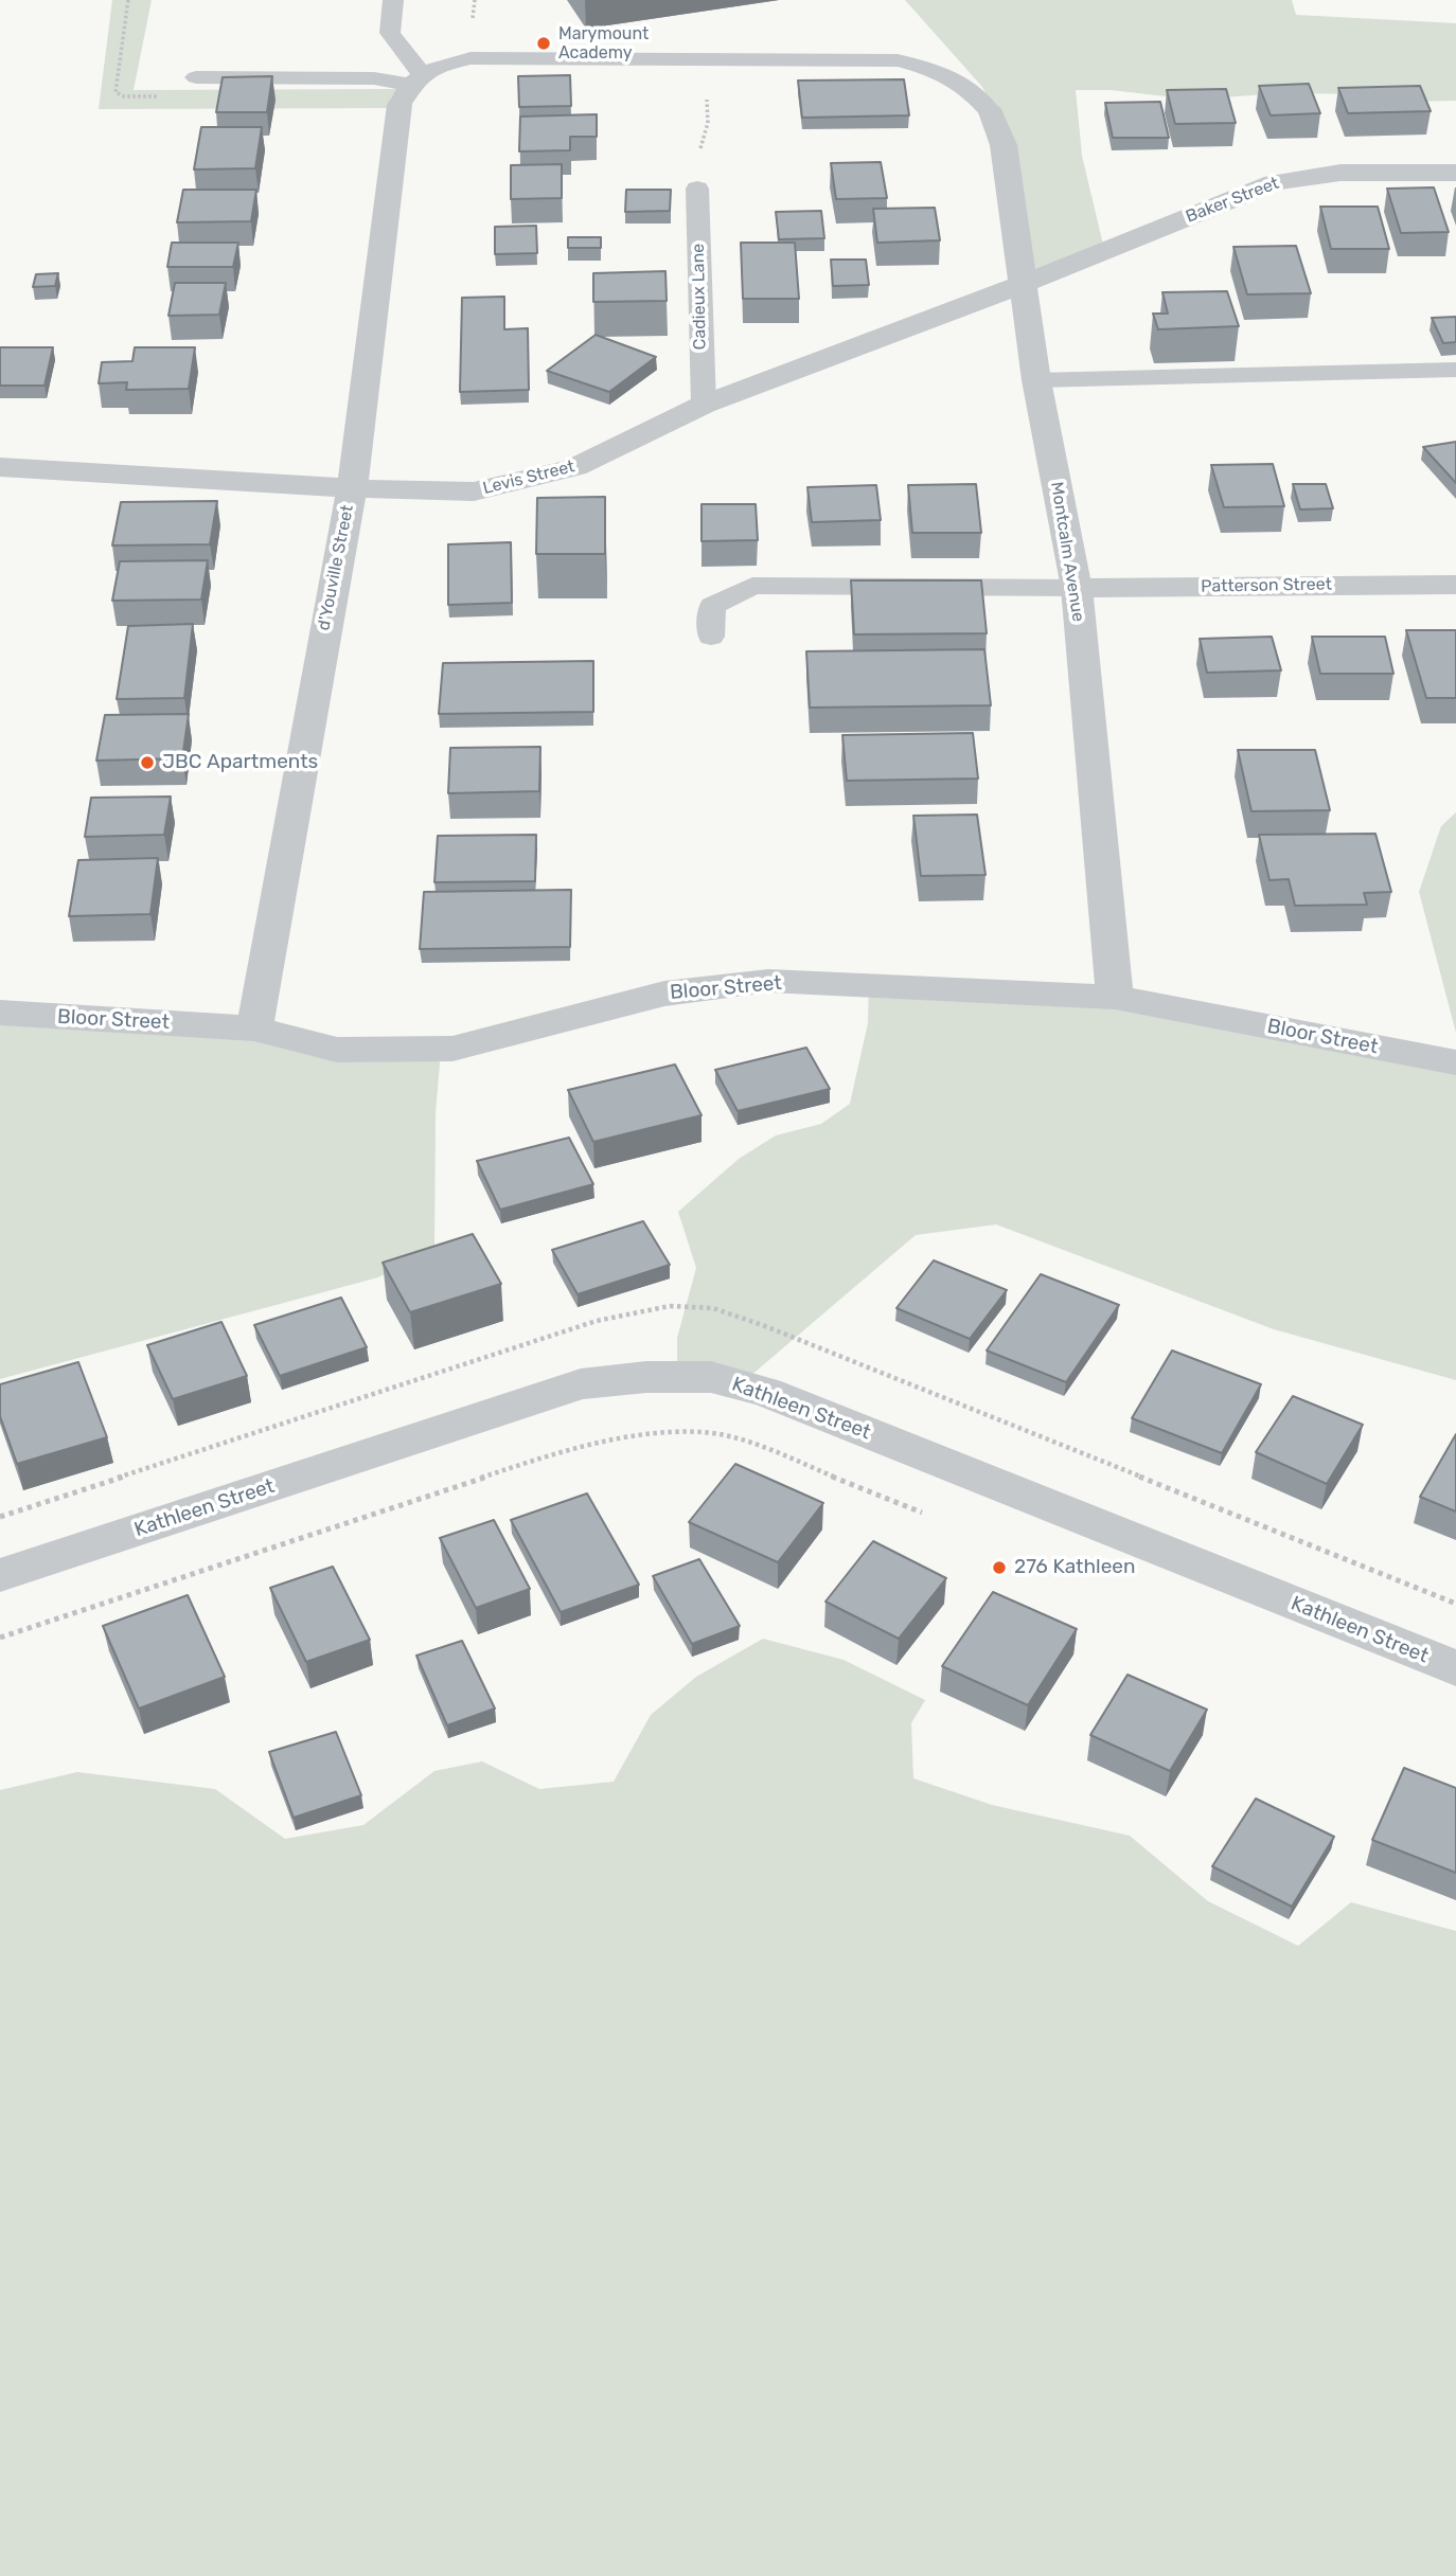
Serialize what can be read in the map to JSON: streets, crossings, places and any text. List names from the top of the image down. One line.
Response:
{"streets":{"street":["Baker Street","Levis Street","Montcalm Avenue","d'Youville Street","Patterson Street","Bloor Street","Kathleen Street"],"lane":["Cadieux Lane"]},"crossings":[["Baker Street","Levis Street"],["Baker Street","Montcalm Avenue"],["Cadieux Lane","Levis Street"],["Levis Street","Montcalm Avenue"],["Levis Street","d'Youville Street"],["Montcalm Avenue","Patterson Street"],["Montcalm Avenue","Bloor Street"],["d'Youville Street","Bloor Street"]],"places":["Marymount Academy","JBC Apartments","276 Kathleen"]}
